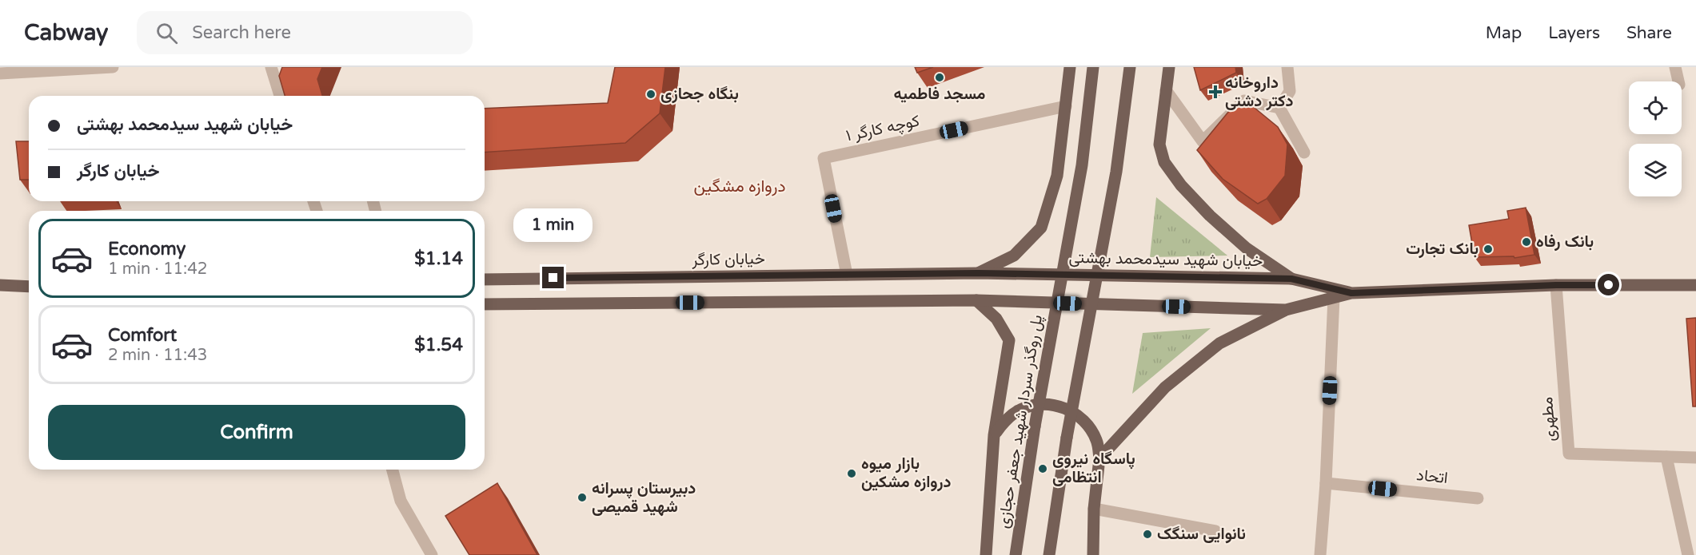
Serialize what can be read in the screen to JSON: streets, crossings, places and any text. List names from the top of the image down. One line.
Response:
{"streets":{"main road":["خیابان کارگر","خیابان شهید سیدمحمد بهشتی","پل روگذر سردار شهید جعفر حجازی"],"street":["کوچه کارگر ۱","مطهری","اتحاد"]},"crossings":[["کوچه کارگر ۱","خیابان کارگر"],["خیابان کارگر","خیابان شهید سیدمحمد بهشتی"],["خیابان شهید سیدمحمد بهشتی","مطهری"]],"districts":["دروازه مشگین"],"places":{"other":["مسجد فاطمیه","بنگاه جحازی","بانک رفاه","بانک تجارت","پاسگاه نیروی انتظامی","بازار میوه دروازه مشکین","دبیرستان پسرانه شهید قمیصی","نانوایی سنگک"],"health":["داروخانه دکتر دشتی"]},"page":{"header":"Cabway","search":"Search here","nav":["Map","Layers","Share"],"banner":["خیابان شهید سیدمحمد بهشتی","خیابان کارگر"],"bubble":"1 min","list":[{"name":"Economy","note":"1 min · 11:42","value":"$1.14"},{"name":"Comfort","note":"2 min · 11:43","value":"$1.54"}],"buttons":"Confirm"}}
